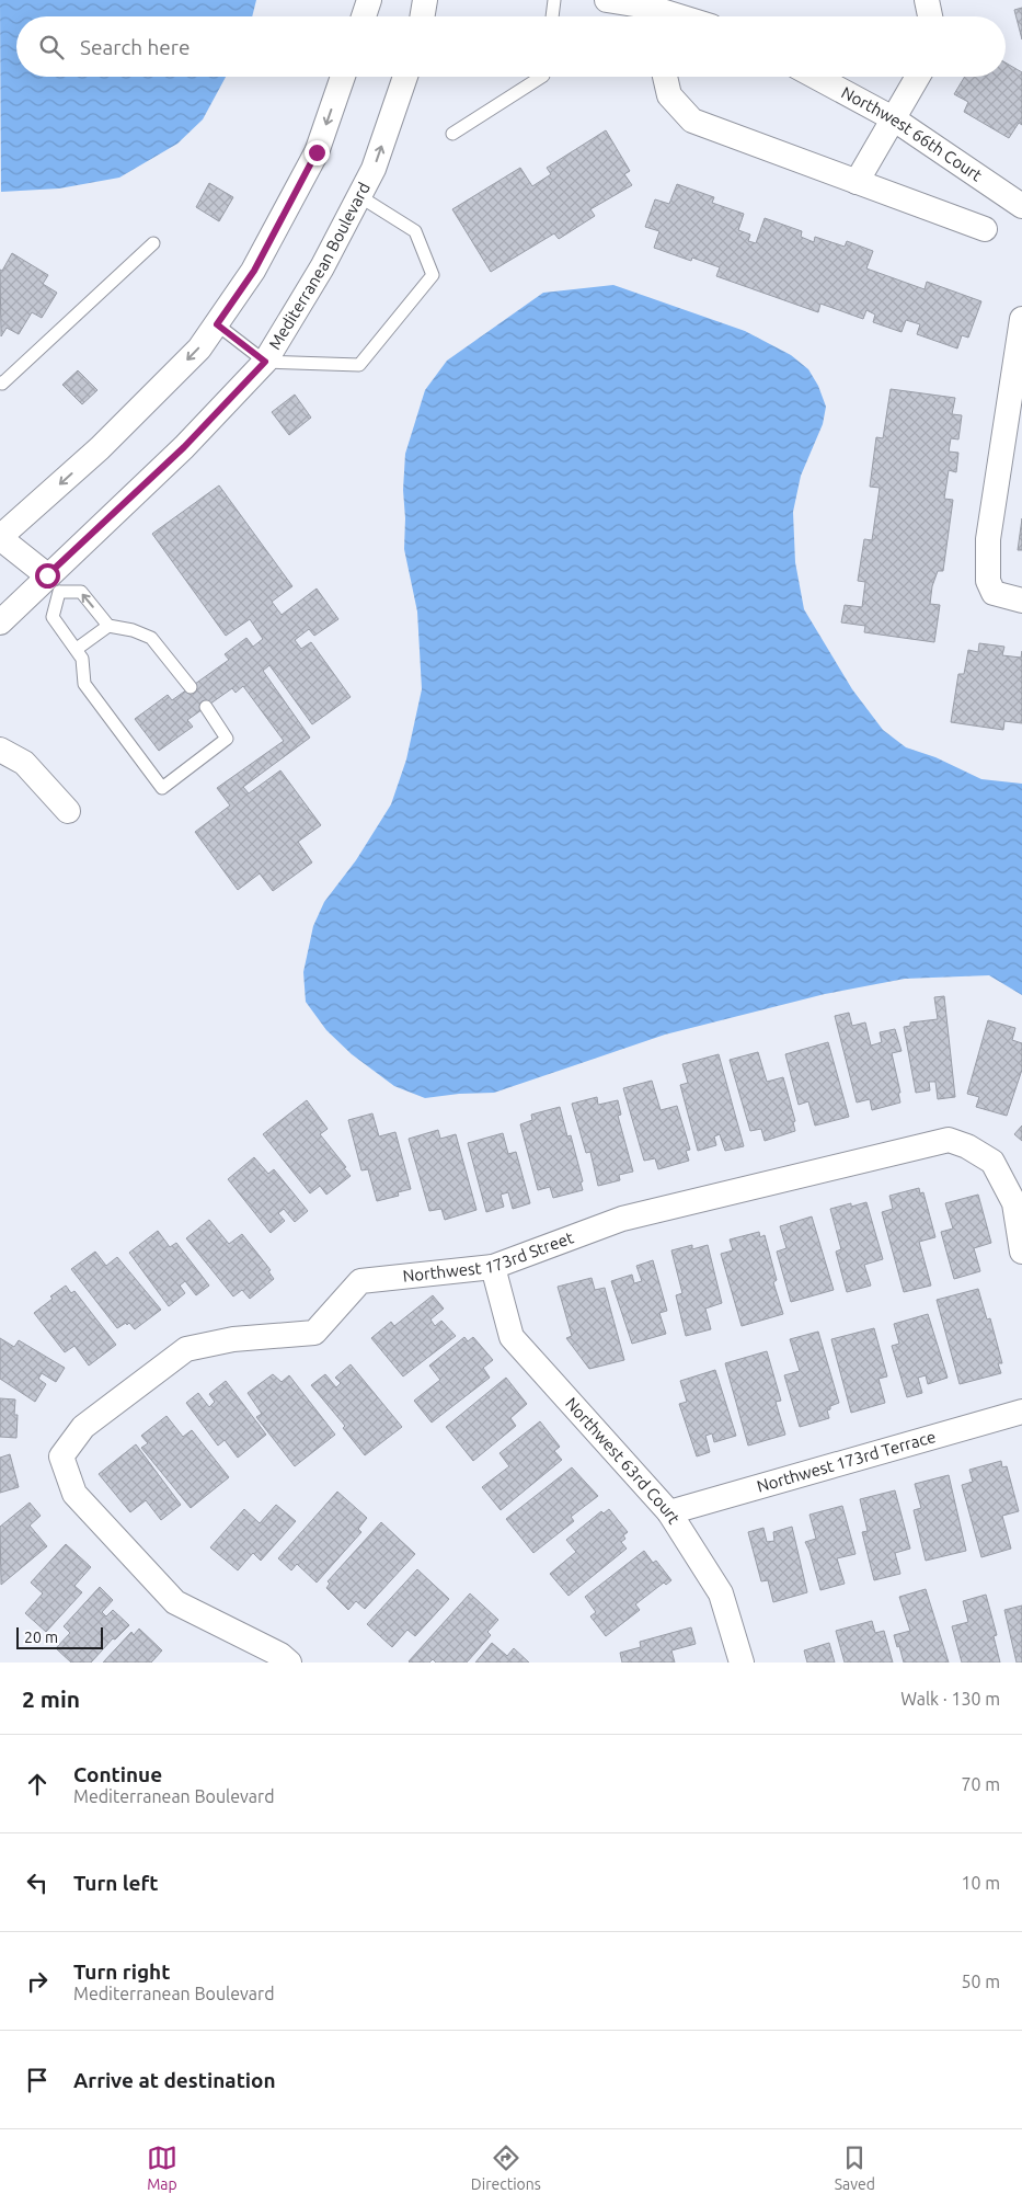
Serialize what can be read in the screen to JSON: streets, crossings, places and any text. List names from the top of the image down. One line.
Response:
{"streets":{"street":["Northwest 66th Court","Mediterranean Boulevard","Northwest 173rd Street","Northwest 63rd Court","Northwest 173rd Terrace"]},"crossings":[["Northwest 173rd Street","Northwest 63rd Court"],["Northwest 63rd Court","Northwest 173rd Terrace"]],"scale_bar":"20 m","page":{"search":"Search here","scale":"20 m","heading":["2 min","Walk · 130 m"],"list":[["Continue","Mediterranean Boulevard","70 m"],["Turn left","10 m"],["Turn right","Mediterranean Boulevard","50 m"],"Arrive at destination"],"nav":["Map","Directions","Saved"]}}
